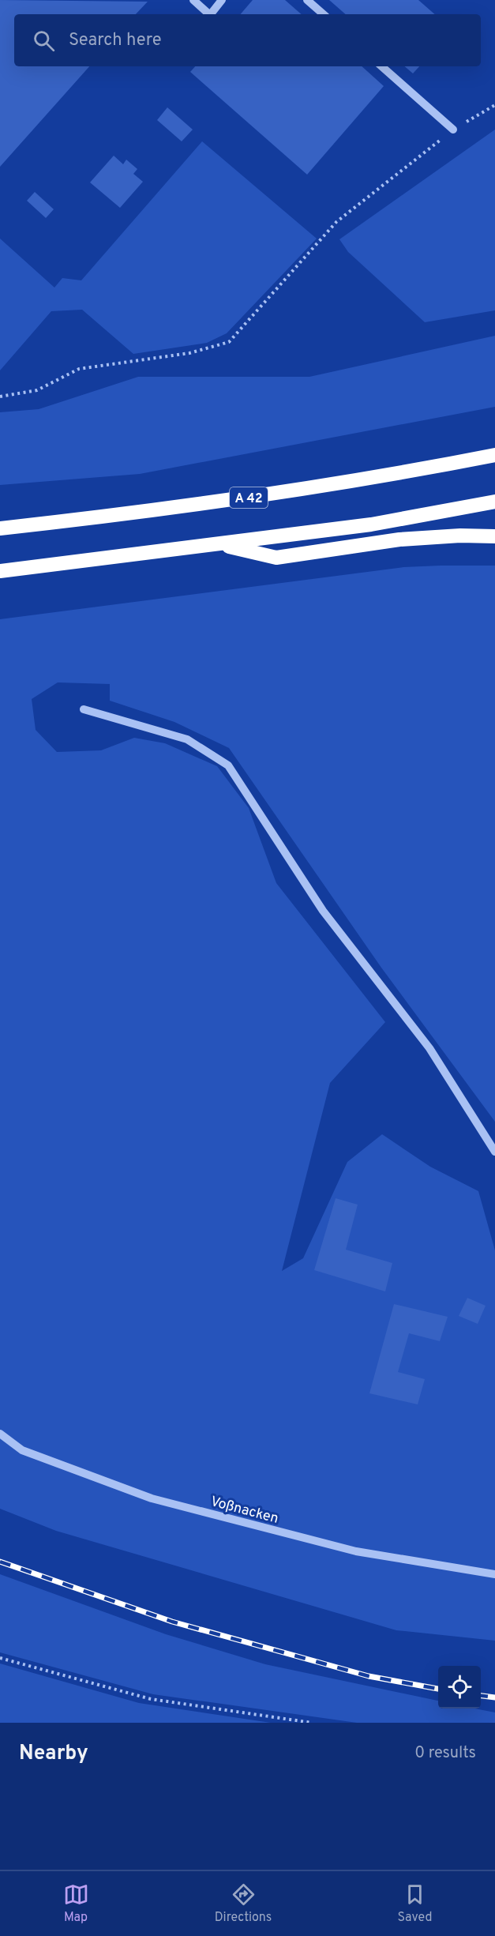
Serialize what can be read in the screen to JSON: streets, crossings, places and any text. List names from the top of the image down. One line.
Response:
{"streets":{"highway":["A 42"],"lane":["Voßnacken"]},"page":{"search":"Search here","heading":["Nearby","0 results"],"nav":["Map","Directions","Saved"]}}
